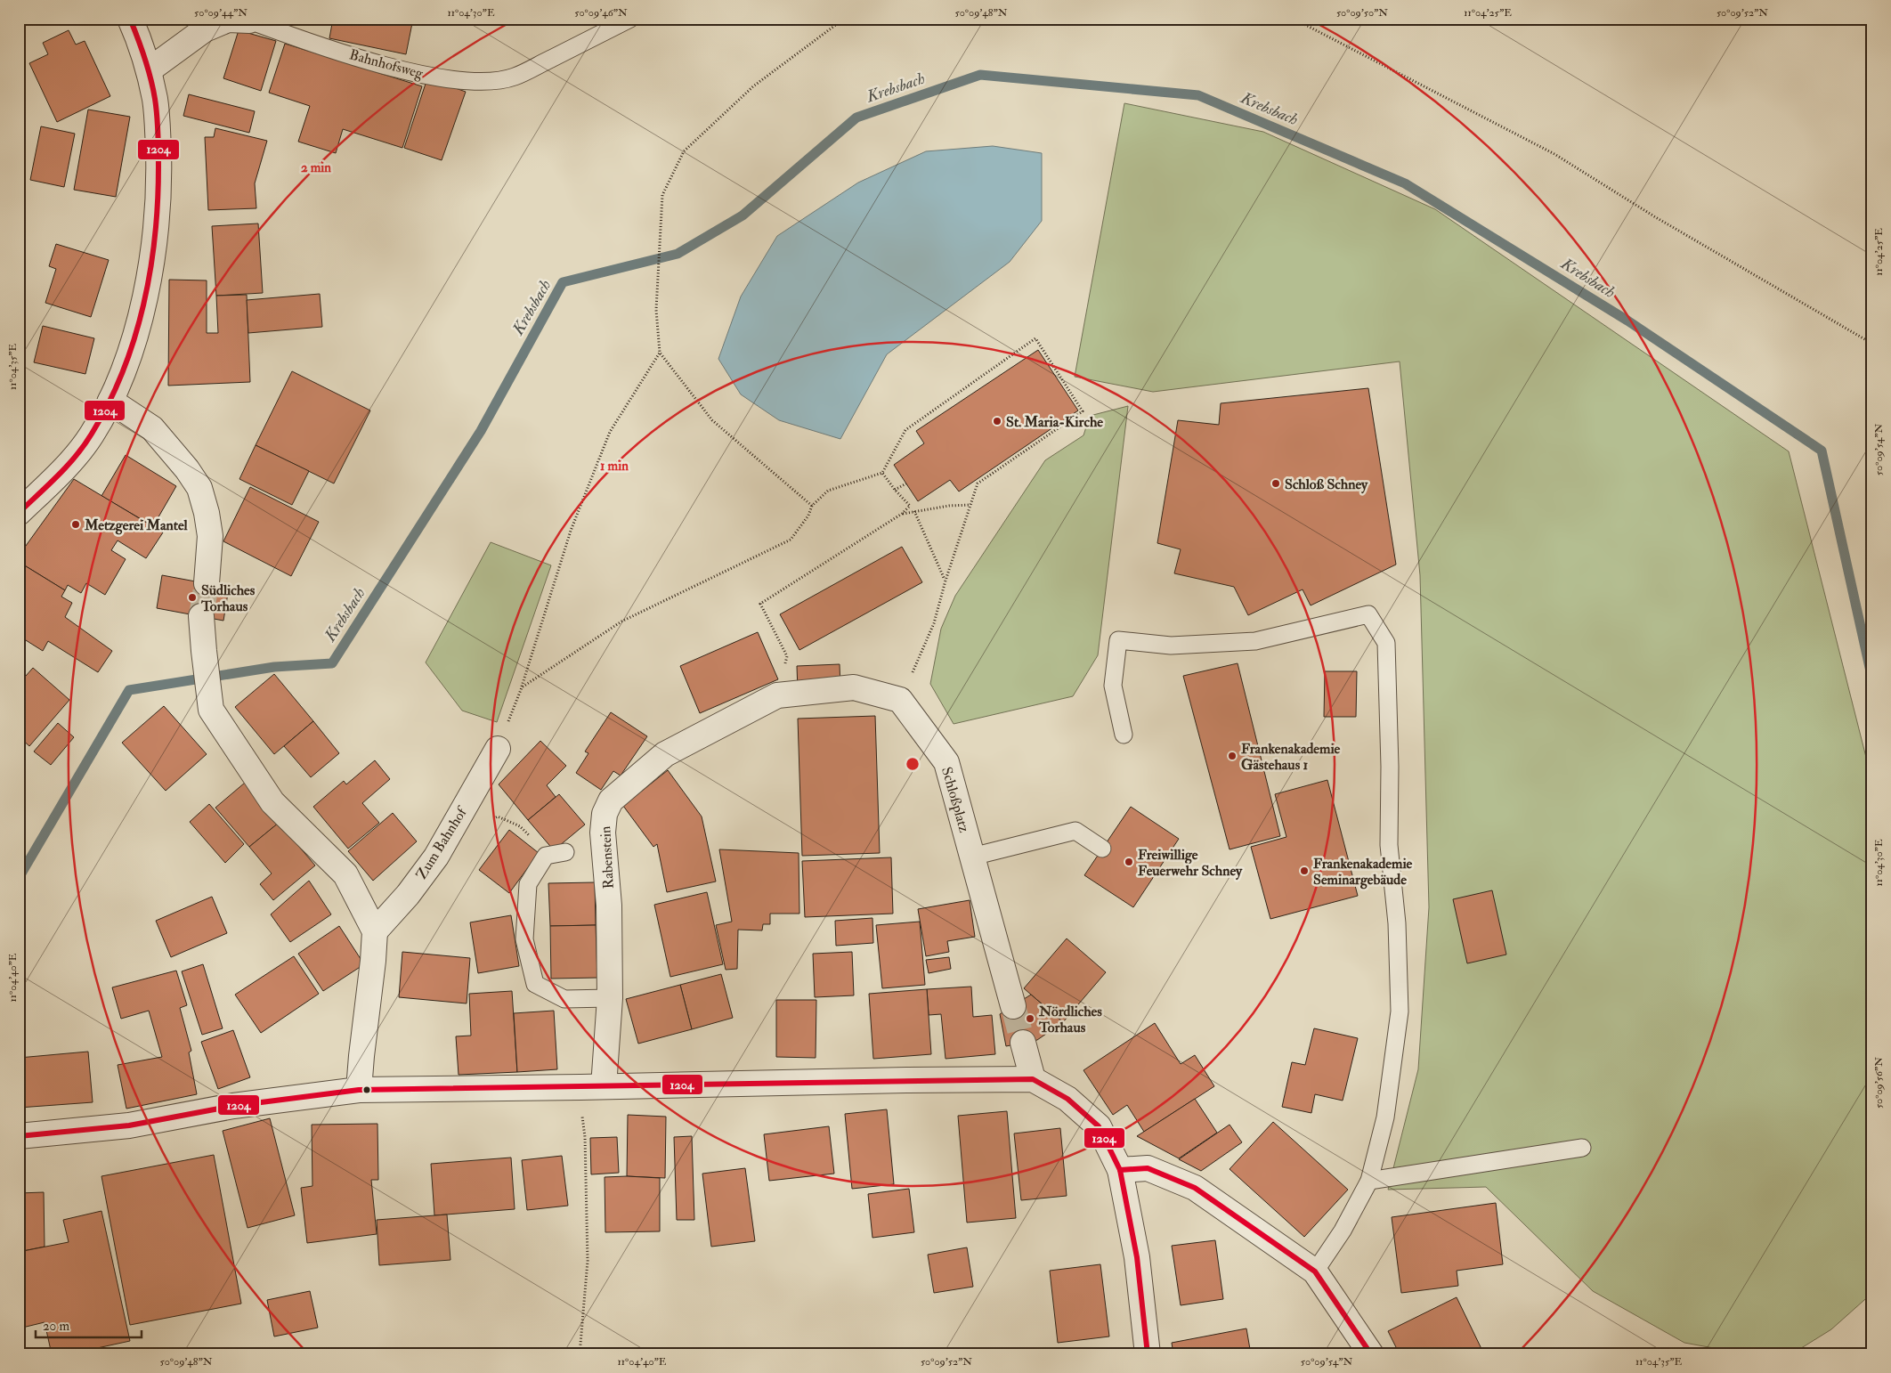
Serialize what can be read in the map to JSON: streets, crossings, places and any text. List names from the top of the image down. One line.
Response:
{"streets":{"street":["Bahnhofsweg","Schloßplatz","Zum Bahnhof","Rabenstein"]},"water":["Krebsbach"],"places":["St. Maria-Kirche","Schloß Schney","Metzgerei Mantel","Südliches Torhaus","Frankenakademie Gästehaus 1","Freiwillige Feuerwehr Schney","Frankenakademie Seminargebäude","Nördliches Torhaus"],"lines":["transit line 1204"],"scale_bar":"20 m","coordinates":["50°09'44\"N","11°04'30\"E","50°09'46\"N","50°09'48\"N","50°09'50\"N","11°04'25\"E","50°09'52\"N","11°04'35\"E","50°09'54\"N","11°04'40\"E","50°09'56\"N"],"rings":["2 min","1 min"]}
